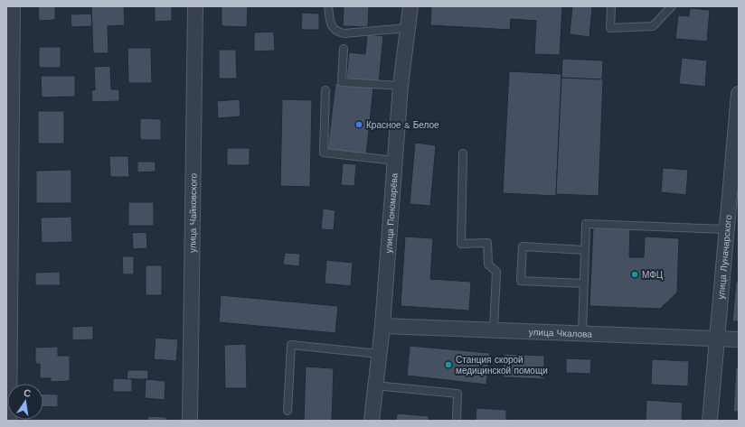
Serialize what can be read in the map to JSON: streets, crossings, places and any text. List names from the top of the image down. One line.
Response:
{"streets":{"street":["улица Чайковского","улица Пономарёва","улица Луначарского","улица Чкалова"]},"crossings":[["улица Пономарёва","улица Чкалова"],["улица Луначарского","улица Чкалова"]],"places":["Красное & Белое","МФЦ","Станция скорой медицинской помощи"],"north":"top"}
